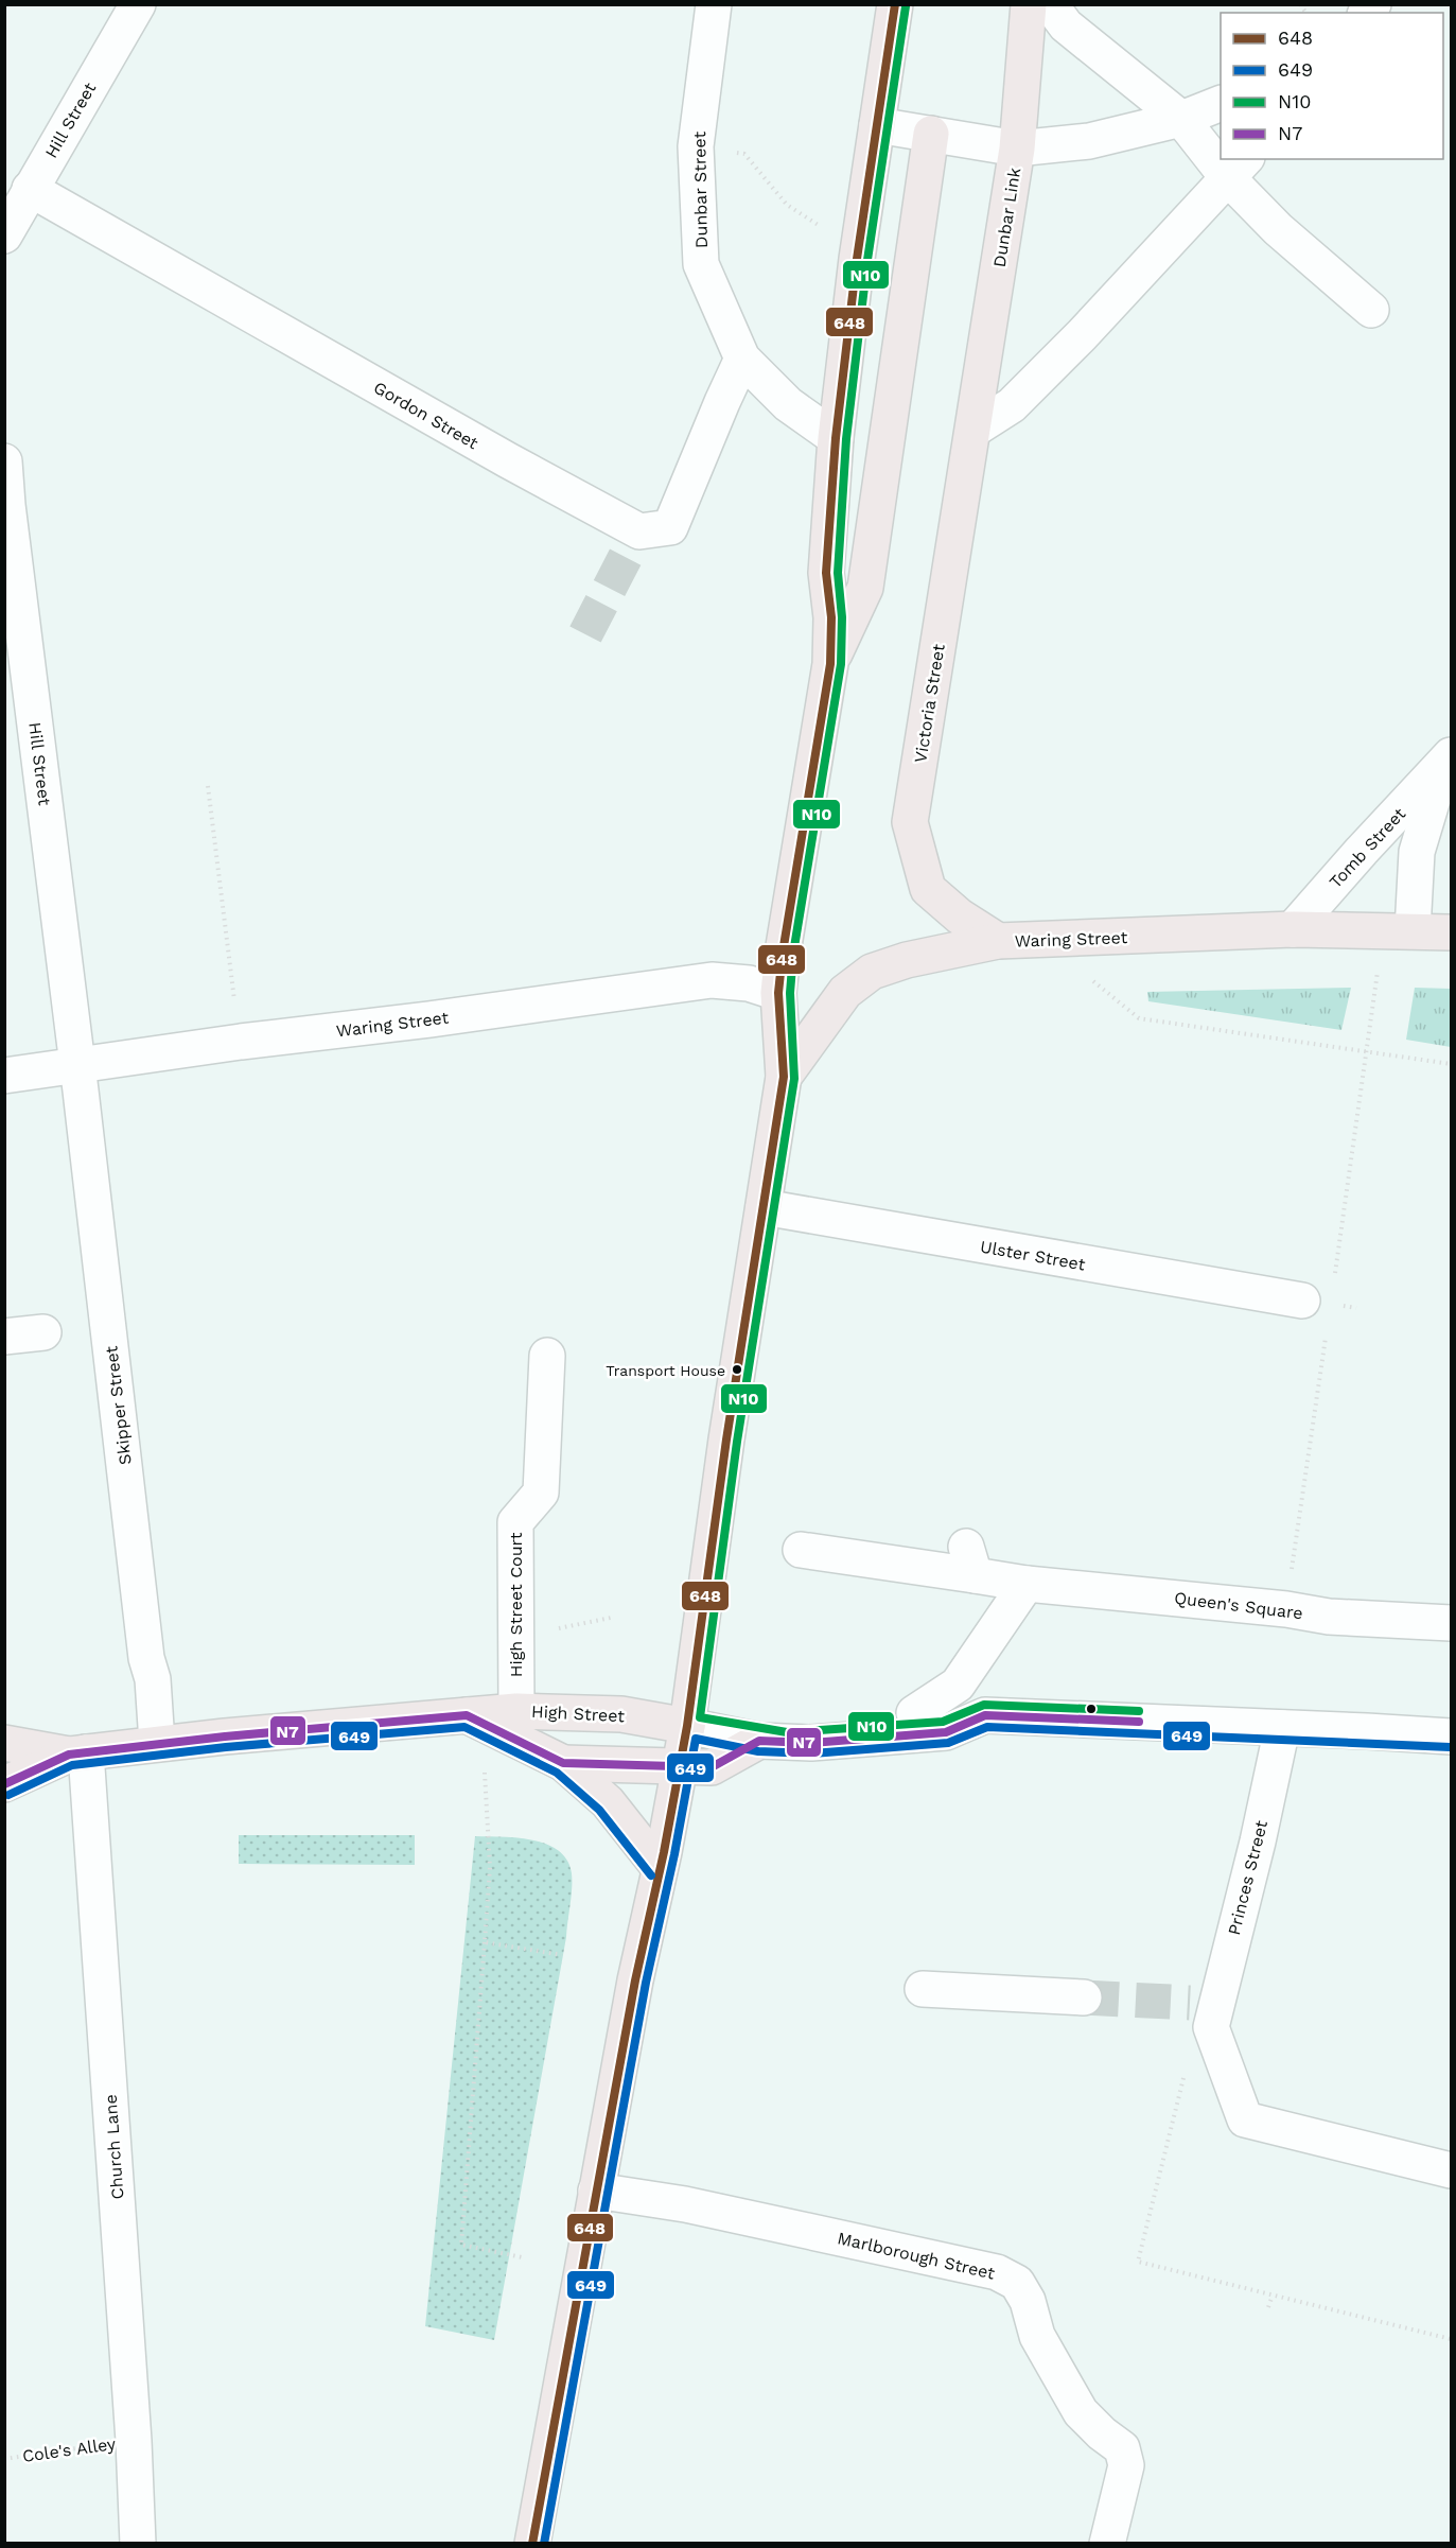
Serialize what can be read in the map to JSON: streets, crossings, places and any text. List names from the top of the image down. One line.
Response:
{"streets":{"main road":["Dunbar Link","Victoria Street","Waring Street","High Street"],"street":["Hill Street","Dunbar Street","Gordon Street","Tomb Street","Ulster Street","Skipper Street","High Street Court","Queen's Square","Princes Street","Church Lane","Marlborough Street"],"path":["Cole's Alley"]},"crossings":[["Hill Street","Gordon Street"],["Hill Street","Waring Street"],["Hill Street","Skipper Street"],["Dunbar Street","Gordon Street"],["Dunbar Link","Victoria Street"],["Victoria Street","Waring Street"],["Tomb Street","Waring Street"],["Waring Street","Skipper Street"],["Skipper Street","High Street"],["High Street Court","High Street"],["High Street","Church Lane"],["Church Lane","Cole's Alley"]],"places":["Transport House"],"lines":["transit line 648","transit line N10","transit line N7","transit line 649"],"legend":["648","649","N10","N7"]}
